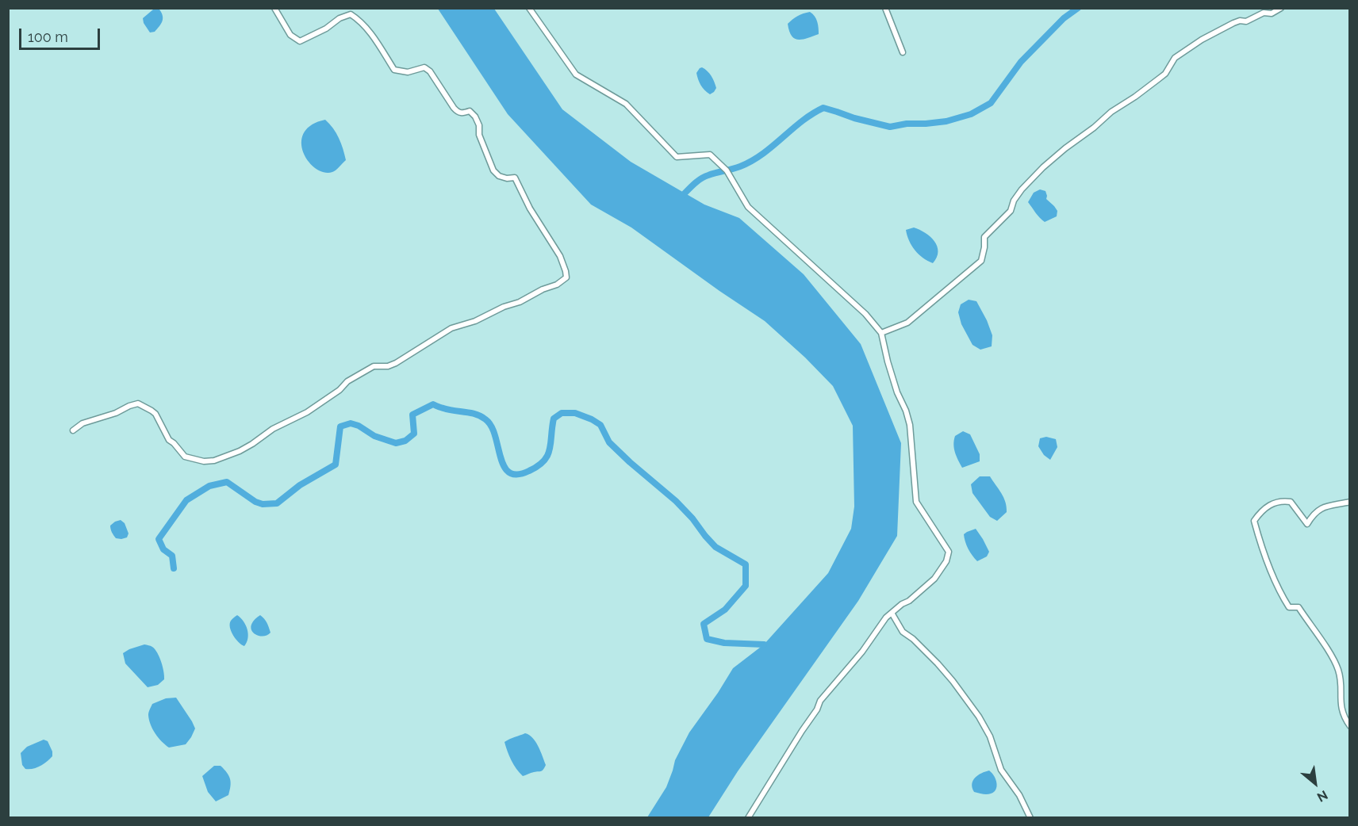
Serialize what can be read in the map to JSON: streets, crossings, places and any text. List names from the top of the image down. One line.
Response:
{"scale_bar":"100 m","north":"bottom right"}
